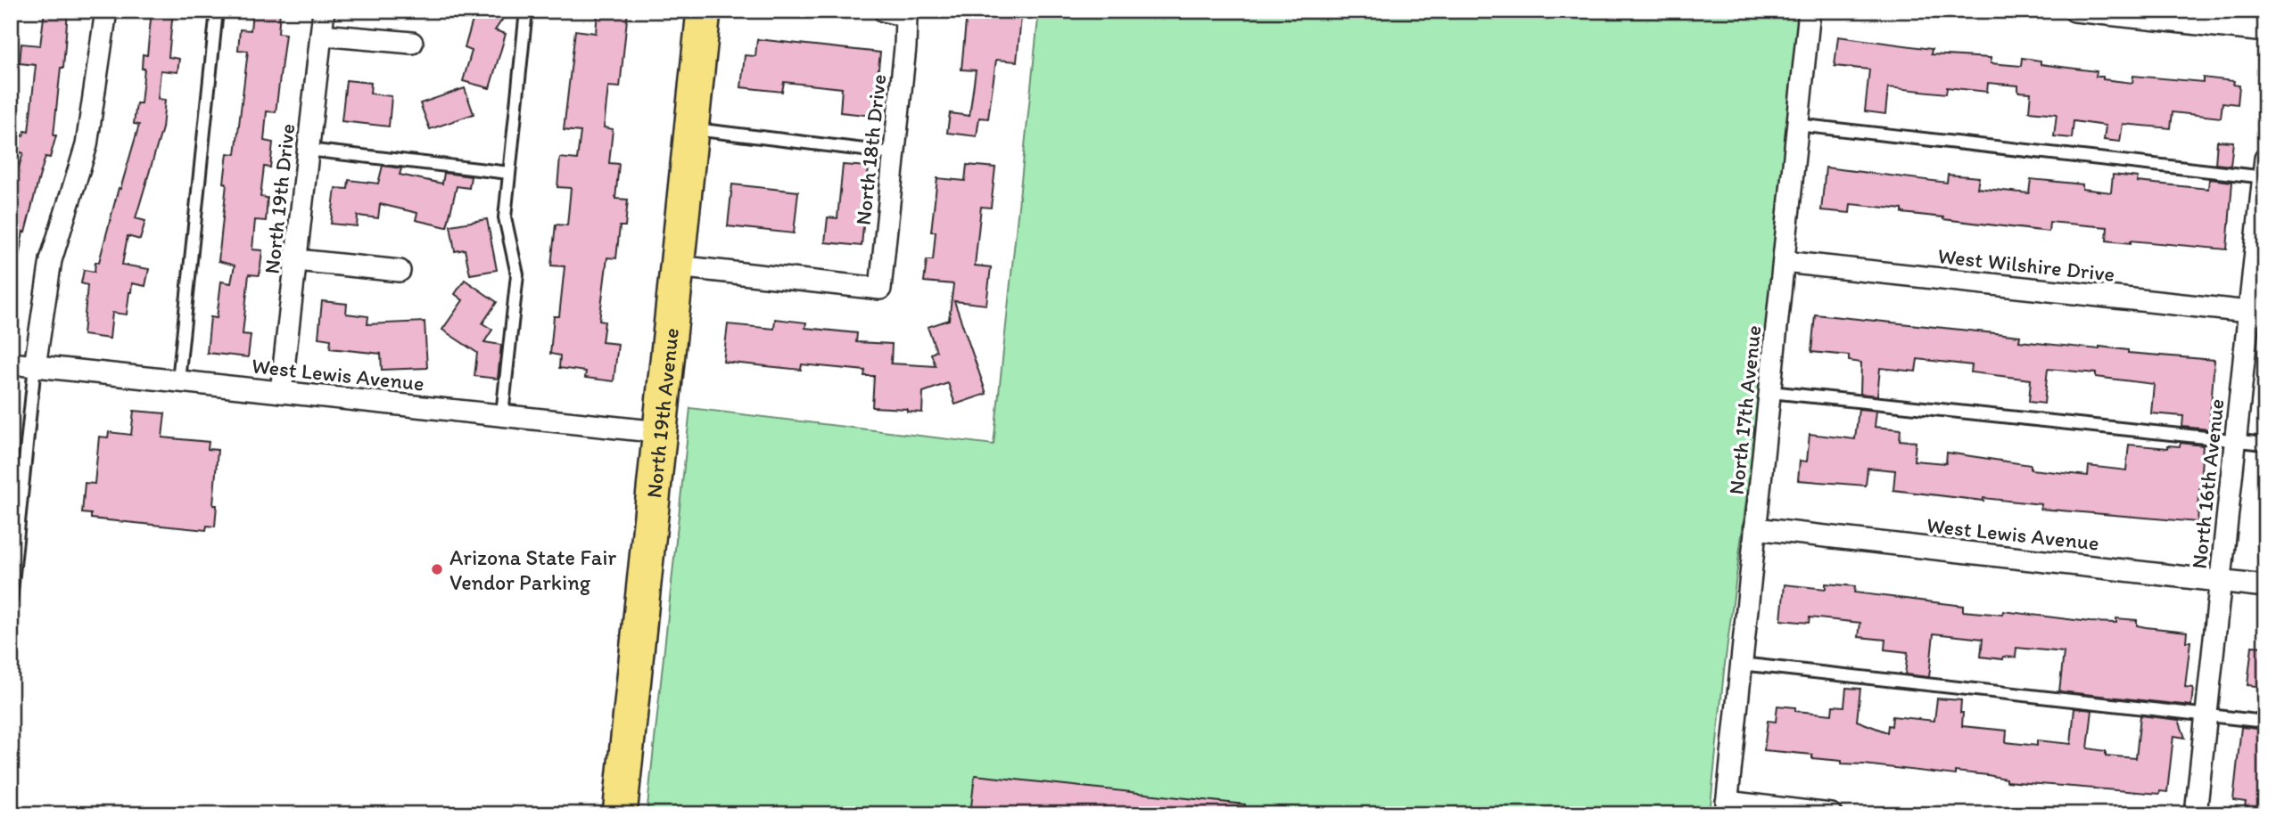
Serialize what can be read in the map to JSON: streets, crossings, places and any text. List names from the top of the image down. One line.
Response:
{"streets":{"main road":["North 19th Avenue"],"street":["North 18th Drive","North 19th Drive","West Wilshire Drive","West Lewis Avenue","North 17th Avenue","North 16th Avenue"]},"crossings":[["North 18th Drive","North 19th Avenue"],["North 19th Drive","West Lewis Avenue"],["West Wilshire Drive","North 17th Avenue"],["West Wilshire Drive","North 16th Avenue"],["West Lewis Avenue","North 17th Avenue"],["West Lewis Avenue","North 19th Avenue"],["West Lewis Avenue","North 16th Avenue"]],"places":["Arizona State Fair Vendor Parking"]}
